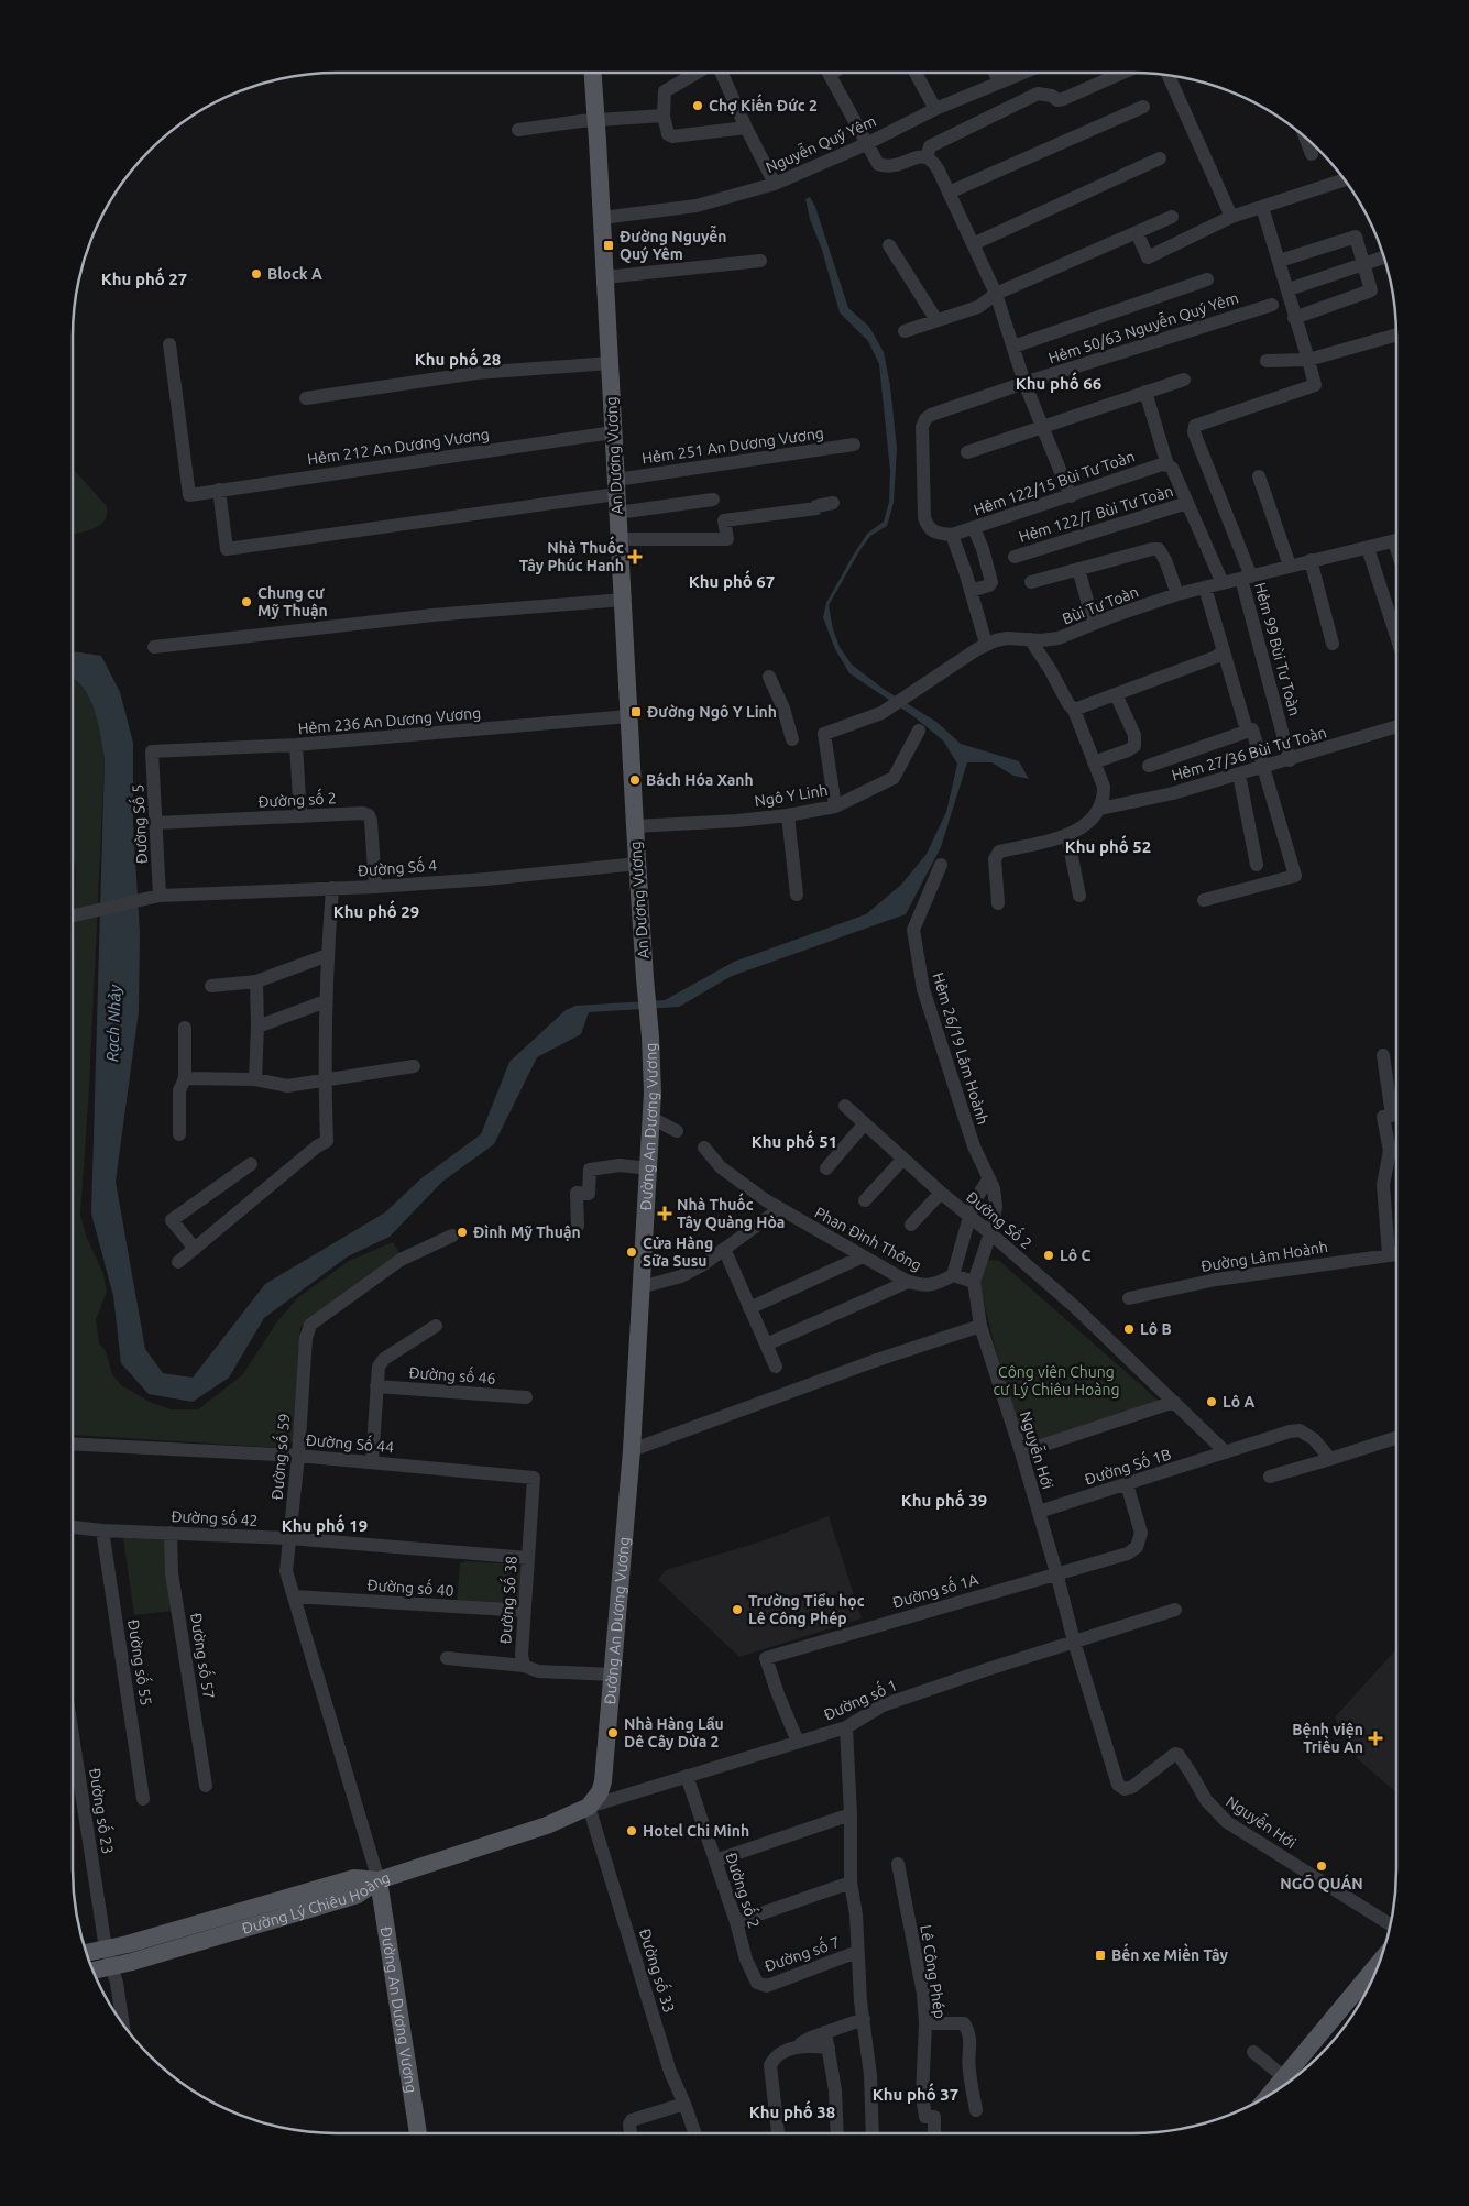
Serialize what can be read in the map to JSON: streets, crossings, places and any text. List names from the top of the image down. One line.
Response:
{"streets":{"main road":["An Dương Vương","Đường An Dương Vương","Đường Lý Chiêu Hoàng"],"street":["Nguyễn Quý Yêm","Hẻm 50/63 Nguyễn Quý Yêm","Hẻm 251 An Dương Vương","Hẻm 212 An Dương Vương","Hẻm 122/15 Bùi Tư Toàn","Hẻm 122/7 Bùi Tư Toàn","Bùi Tư Toàn","Hẻm 99 Bùi Tư Toàn","Hẻm 236 An Dương Vương","Hẻm 27/36 Bùi Tư Toàn","Ngô Y Linh","Đường số 2","Đường Số 5","Đường Số 4","Hẻm 26/19 Lâm Hoành","Đường Số 2","Phan Đình Thông","Đường Lâm Hoành","Đường số 46","Đường Số 44","Nguyễn Hới","Đường số 59","Đường Số 1B","Đường số 42","Đường số 40","Đường số 1A","Đường Số 38","Đường số 57","Đường số 55","Đường số 1","Đường số 23","Đường số 7","Đường số 33","Lê Công Phép"]},"crossings":[["Nguyễn Quý Yêm","An Dương Vương"],["Hẻm 50/63 Nguyễn Quý Yêm","Hẻm 122/15 Bùi Tư Toàn"],["Hẻm 251 An Dương Vương","Hẻm 212 An Dương Vương"],["Hẻm 251 An Dương Vương","An Dương Vương"],["Hẻm 212 An Dương Vương","An Dương Vương"],["An Dương Vương","Hẻm 236 An Dương Vương"],["An Dương Vương","Ngô Y Linh"],["An Dương Vương","Đường Số 4"],["An Dương Vương","Đường An Dương Vương"],["Bùi Tư Toàn","Hẻm 99 Bùi Tư Toàn"],["Bùi Tư Toàn","Ngô Y Linh"],["Hẻm 99 Bùi Tư Toàn","Hẻm 27/36 Bùi Tư Toàn"],["Hẻm 236 An Dương Vương","Đường Số 5"],["Đường số 2","Đường Số 5"],["Đường số 2","Đường Số 4"],["Đường số 2","Đường số 1"],["Đường số 2","Đường số 7"],["Đường Số 5","Đường Số 4"],["Hẻm 26/19 Lâm Hoành","Nguyễn Hới"],["Đường An Dương Vương","Đường số 59"],["Đường An Dương Vương","Đường số 1"],["Đường An Dương Vương","Đường Lý Chiêu Hoàng"],["Đường An Dương Vương","Đường số 33"],["Đường Số 2","Nguyễn Hới"],["Đường Số 2","Đường Số 1B"],["Đường Số 44","Đường số 59"],["Đường Số 44","Đường Số 38"],["Nguyễn Hới","Đường Số 1B"],["Nguyễn Hới","Đường số 1A"],["Nguyễn Hới","Đường số 1"],["Đường số 59","Đường số 42"],["Đường số 59","Đường số 40"],["Đường số 59","Đường Lý Chiêu Hoàng"],["Đường Số 1B","Đường số 1A"],["Đường số 42","Đường Số 38"],["Đường số 42","Đường số 57"],["Đường số 42","Đường số 55"],["Đường số 40","Đường Số 38"],["Đường số 1A","Đường số 1"],["Đường số 1","Đường số 33"],["Đường số 23","Đường Lý Chiêu Hoàng"]],"districts":["Khu phố 27","Khu phố 28","Khu phố 66","Khu phố 67","Khu phố 52","Khu phố 29","Khu phố 51","Khu phố 39","Khu phố 19","Khu phố 37","Khu phố 38"],"water":["Rạch Nhảy"],"parks":["Công viên Chung cư Lý Chiêu Hoàng"],"places":{"other":["Chợ Kiến Đức 2","Block A","Chung cư Mỹ Thuận","Bách Hóa Xanh","Đình Mỹ Thuận","Cửa Hàng Sữa Susu","Lô C","Lô B","Lô A","Trường Tiểu học Lê Công Phép","Nhà Hàng Lẩu Dê Cây Dừa 2","Hotel Chi Minh","NGÕ QUÁN"],"transit":["Đường Nguyễn Quý Yêm","Đường Ngô Y Linh","Bến xe Miền Tây"],"health":["Nhà Thuốc Tây Phúc Hanh","Nhà Thuốc Tây Quàng Hòa","Bệnh viện Triều An"]}}
